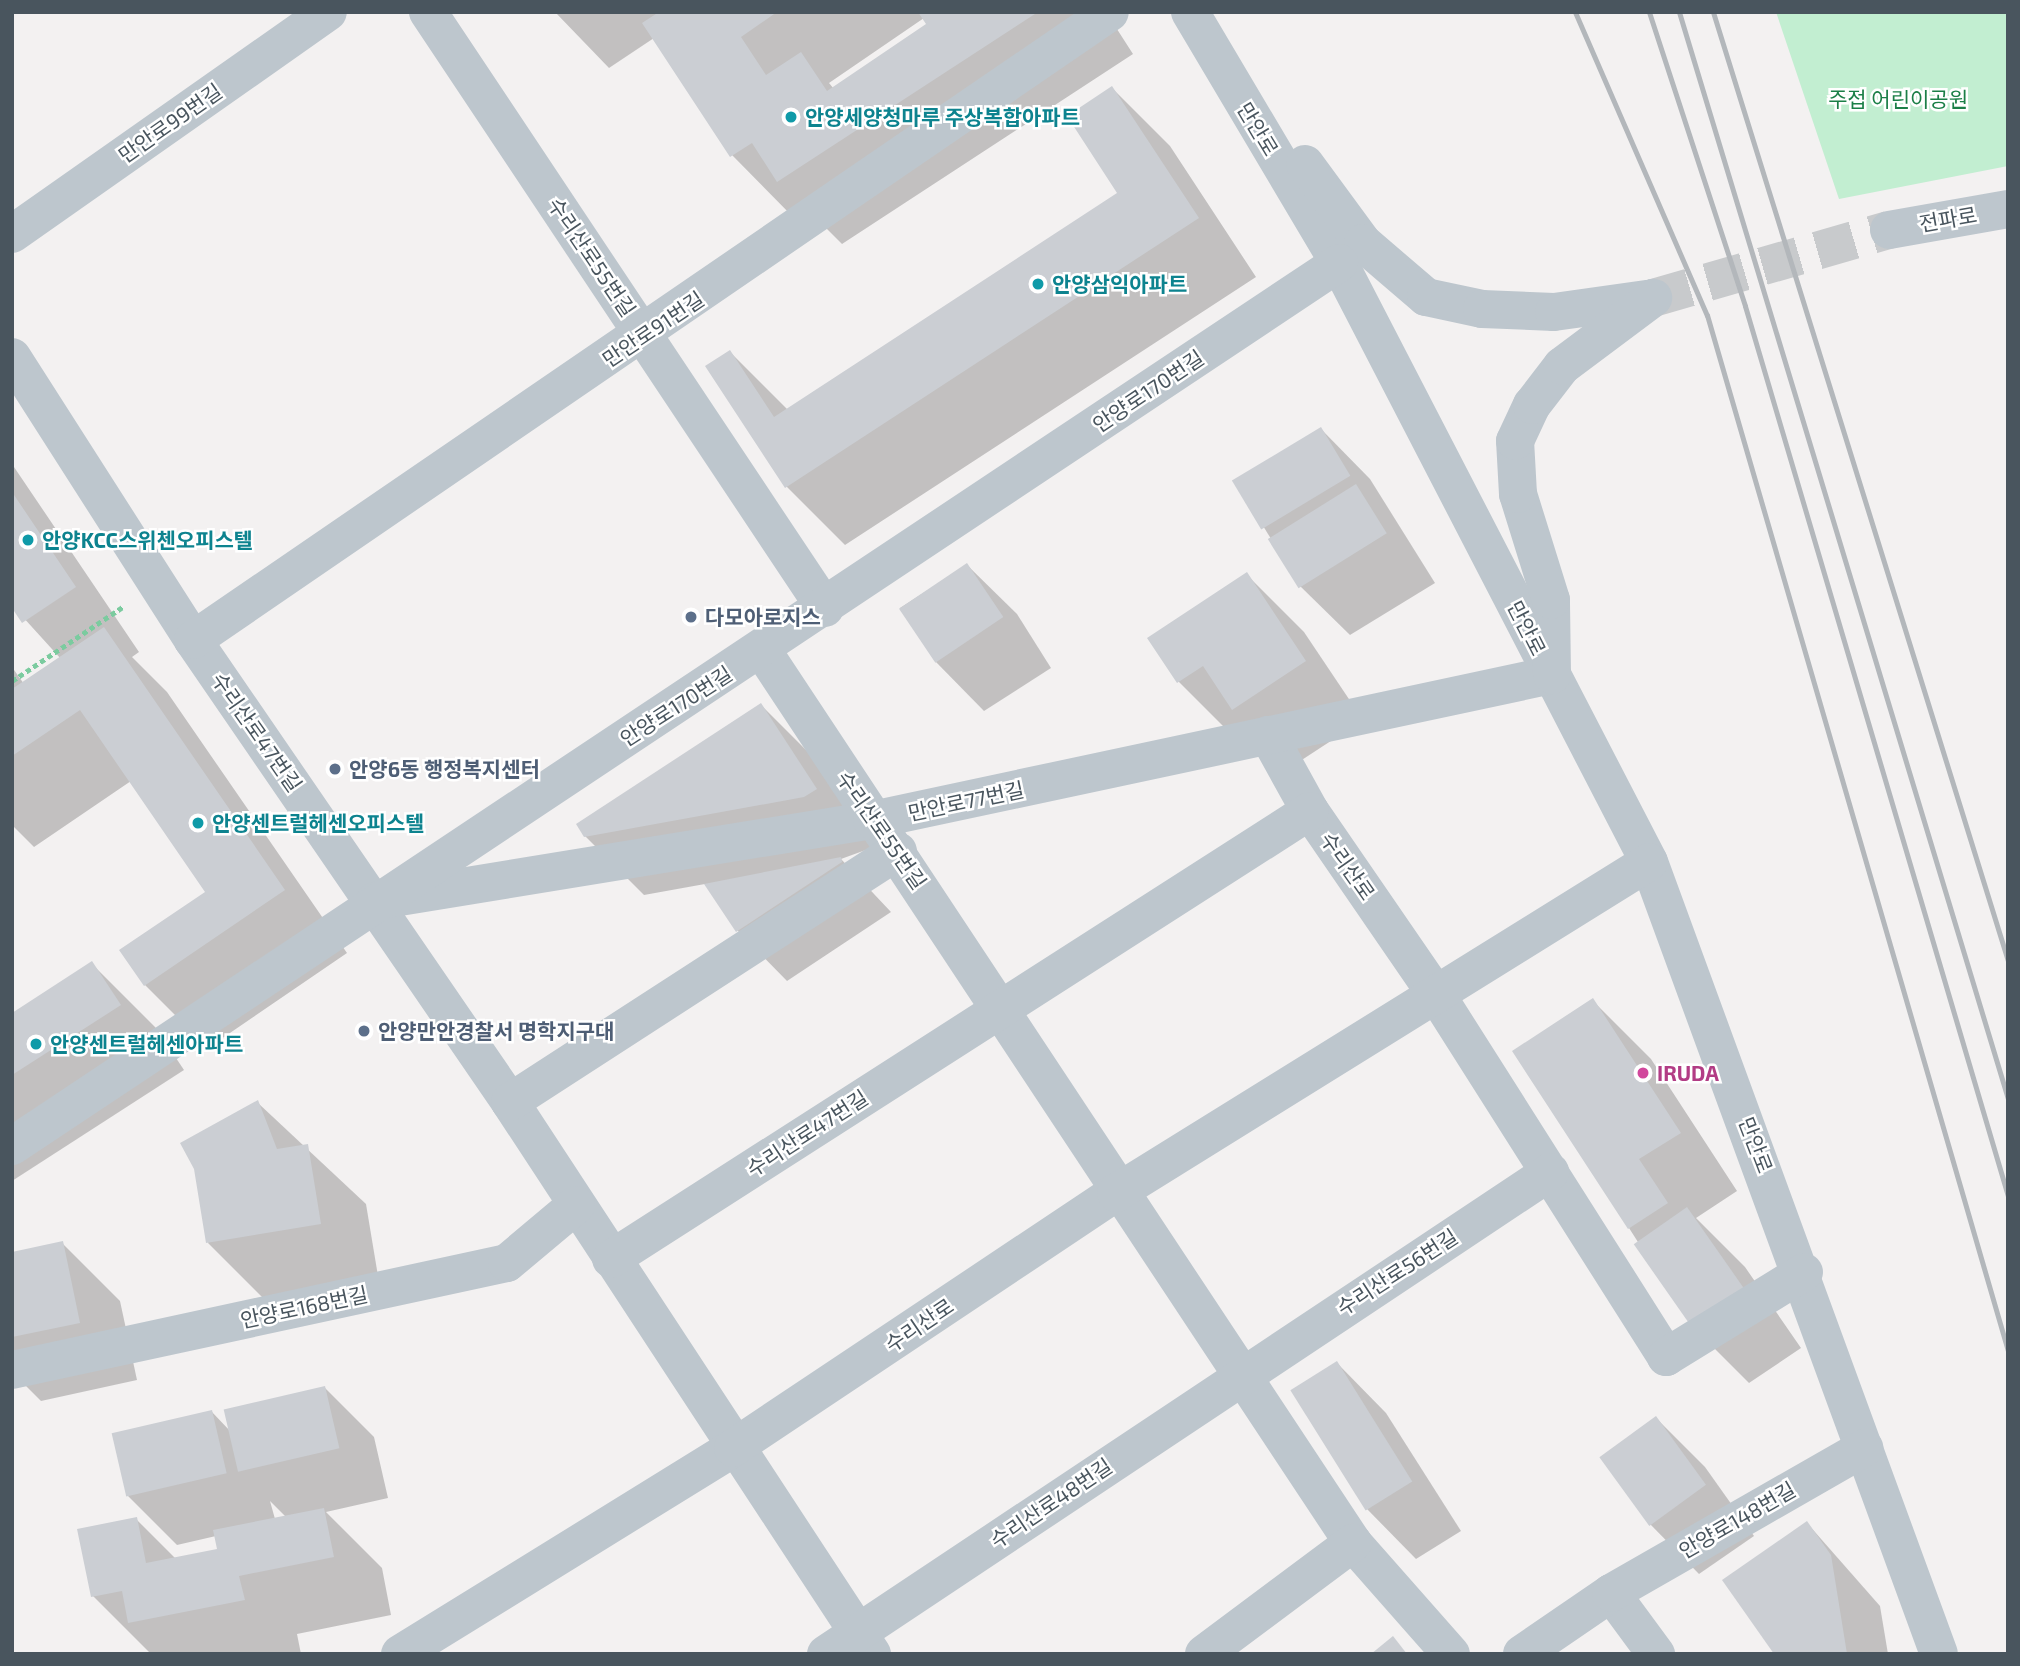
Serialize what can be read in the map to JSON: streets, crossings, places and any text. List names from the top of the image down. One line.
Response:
{"streets":{"street":["만안로99번길","만안로","전파로","수리산로55번길","만안로91번길","안양로170번길","수리산로47번길","만안로77번길","수리산로","수리산로56번길","안양로168번길","수리산로48번길","안양로148번길"]},"crossings":[["만안로","안양로170번길"],["만안로","만안로77번길"],["만안로","수리산로"],["만안로","안양로148번길"],["수리산로55번길","만안로91번길"],["수리산로55번길","안양로170번길"],["수리산로55번길","수리산로47번길"],["수리산로55번길","만안로77번길"],["수리산로55번길","수리산로"],["만안로91번길","수리산로47번길"],["안양로170번길","수리산로47번길"],["안양로170번길","만안로77번길"],["수리산로47번길","만안로77번길"],["수리산로47번길","수리산로"],["수리산로47번길","안양로168번길"],["수리산로47번길","수리산로48번길"],["만안로77번길","수리산로"],["수리산로","수리산로48번길"],["수리산로56번길","수리산로48번길"]],"parks":["주접 어린이공원"],"places":["안양세양청마루 주상복합아파트","안양삼익아파트","안양KCC스위첸오피스텔","다모아로지스","안양6동 행정복지센터","안양센트럴헤센오피스텔","안양만안경찰서 명학지구대","안양센트럴헤센아파트","IRUDA"]}
